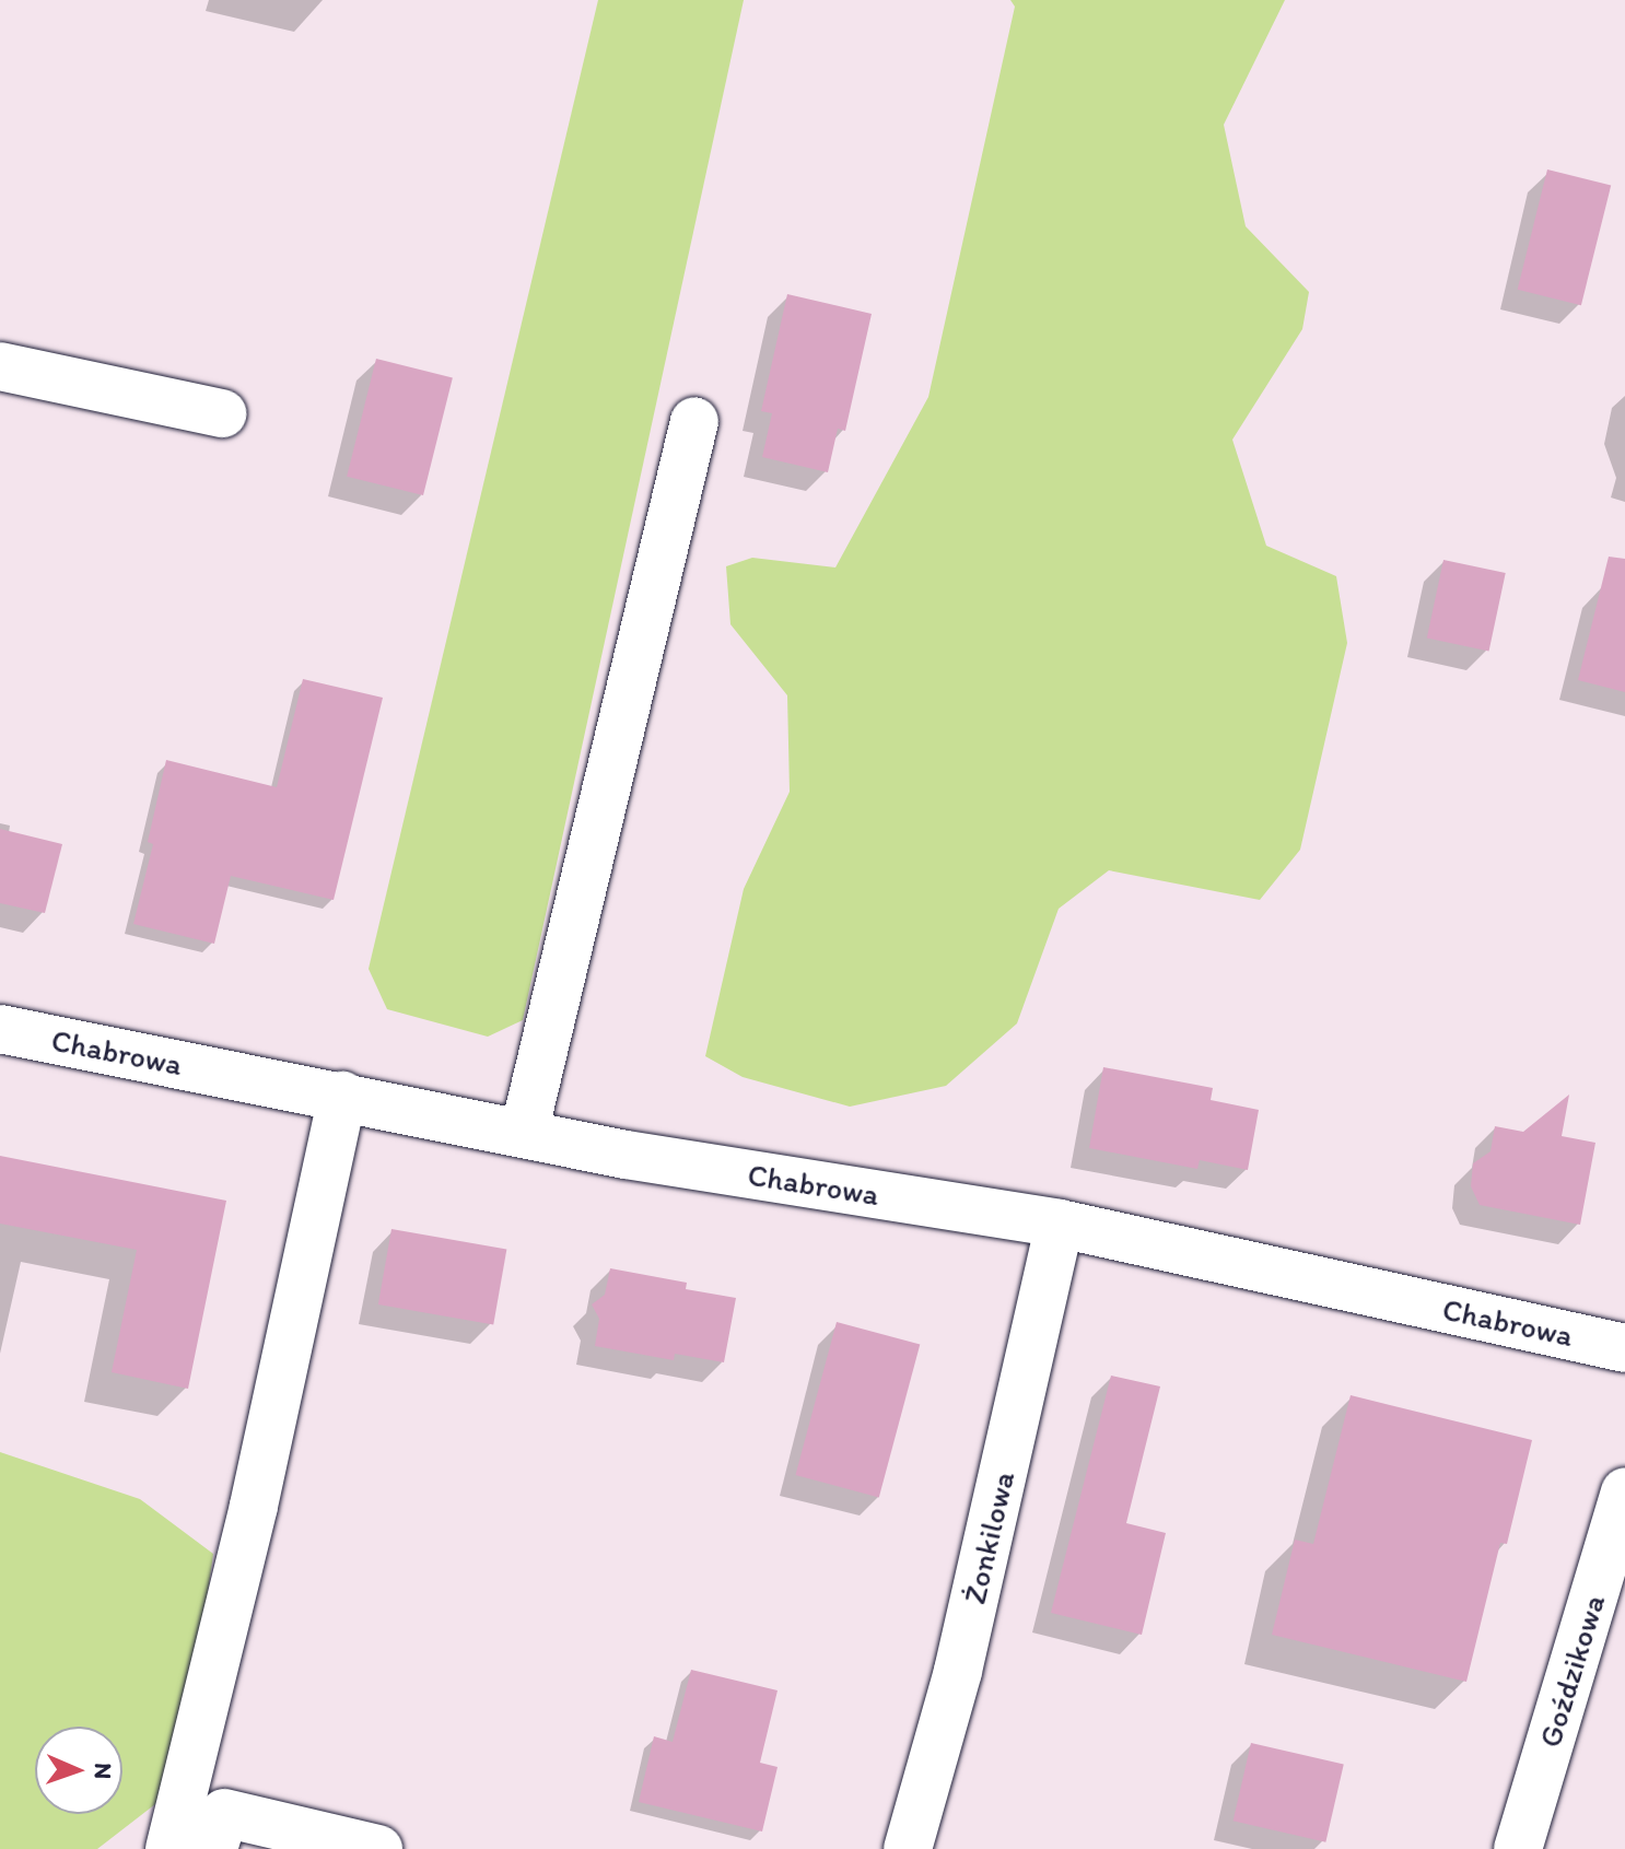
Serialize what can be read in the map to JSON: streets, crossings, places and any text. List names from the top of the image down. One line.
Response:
{"streets":{"street":["Chabrowa","Żonkilowa","Goździkowa"]},"crossings":[["Chabrowa","Żonkilowa"]],"north":"right"}
